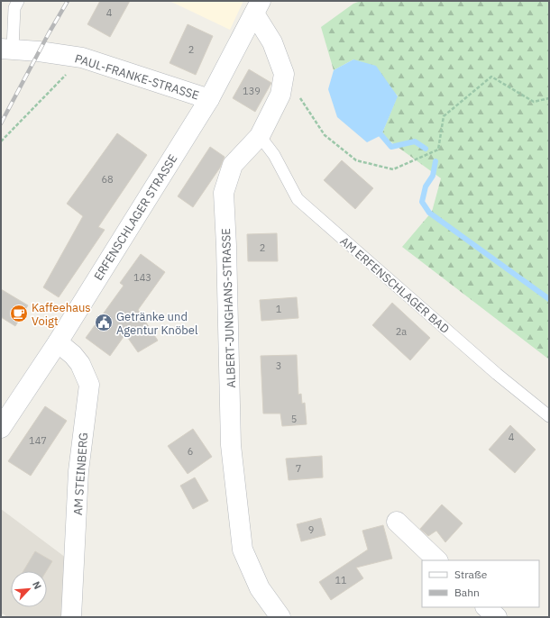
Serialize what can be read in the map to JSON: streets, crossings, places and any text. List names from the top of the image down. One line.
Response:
{"streets":{"street":["PAUL-FRANKE-STRASSE","ERFENSCHLAGER STRASSE","ALBERT-JUNGHANS-STRASSE","AM STEINBERG"],"lane":["AM ERFENSCHLAGER BAD"]},"crossings":[["PAUL-FRANKE-STRASSE","ERFENSCHLAGER STRASSE"],["ERFENSCHLAGER STRASSE","AM STEINBERG"],["AM ERFENSCHLAGER BAD","ALBERT-JUNGHANS-STRASSE"]],"places":{"cafe":["Kaffeehaus Voigt"],"public building":["Getränke und Agentur Knöbel"]},"house_numbers":["4","2","139","68","2","143","1","2a","3","5","4","147","6","7","9","11"],"legend":["Straße","Bahn"],"north":"top right"}
